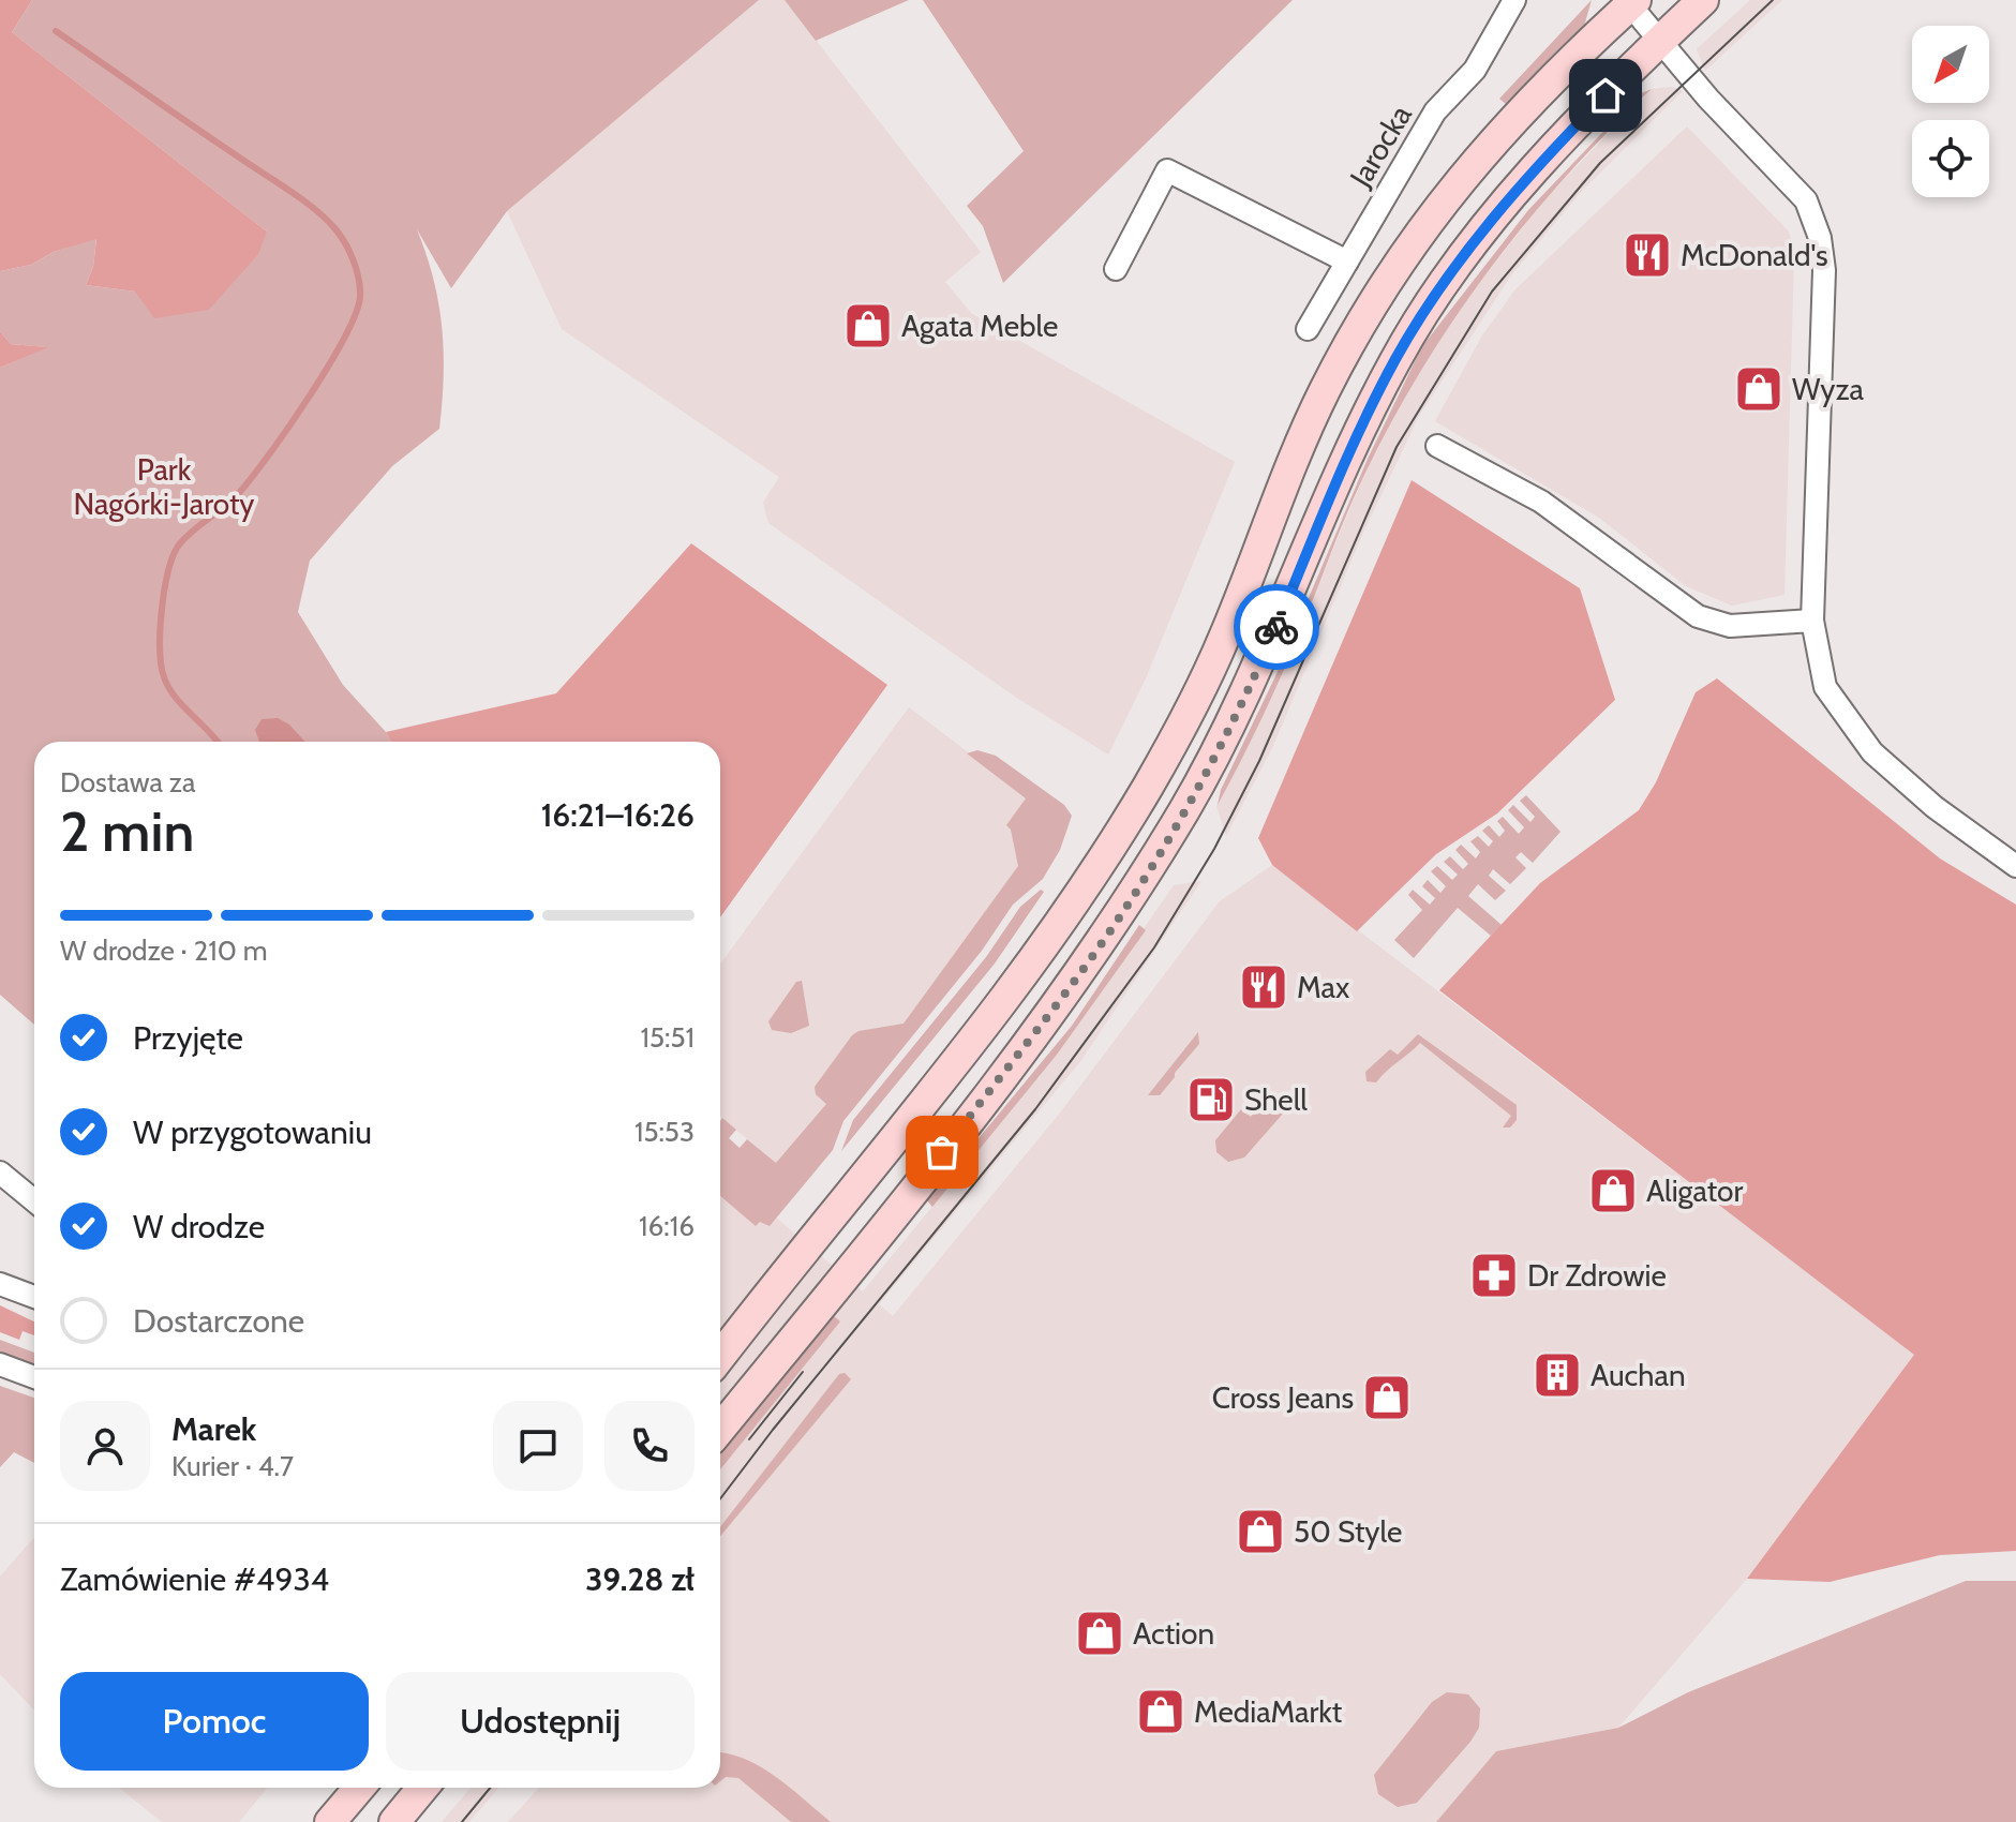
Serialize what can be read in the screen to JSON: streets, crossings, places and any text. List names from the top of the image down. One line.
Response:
{"streets":{"street":["Jarocka"]},"parks":["Park Nagórki-Jaroty"],"places":{"restaurant":["McDonald's","Max"],"shop":["Agata Meble","Wyza","Aligator","Cross Jeans","50 Style","Action","MediaMarkt"],"fuel station":["Shell"],"pharmacy":["Dr Zdrowie"],"building":["Auchan"]},"north":"bottom left","page":{"heading":["2 min","Dostawa za","16:21–16:26"],"panel":["Marek","Kurier · 4.7","Zamówienie #4934","39.28 zł"],"bar":"W drodze · 210 m","list":[["Przyjęte","15:51"],["W przygotowaniu","15:53"],["W drodze","16:16"],"Dostarczone"],"buttons":["Pomoc","Udostępnij"]}}
